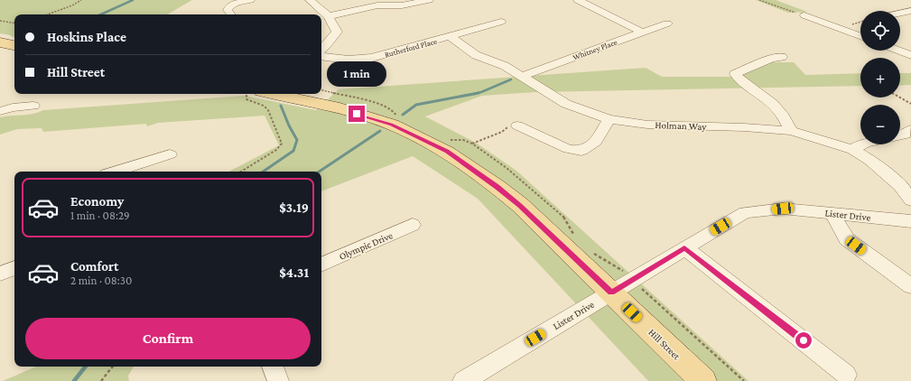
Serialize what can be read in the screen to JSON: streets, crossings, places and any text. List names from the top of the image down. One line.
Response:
{"streets":{"main road":["Hill Street"],"street":["Rutherford Place","Whitney Place","Holman Way","Lister Drive","Olympic Drive"]},"crossings":[["Rutherford Place","Holman Way"],["Whitney Place","Holman Way"],["Lister Drive","Hill Street"]],"page":{"map_buttons":["+","−"],"banner":["Hoskins Place","Hill Street"],"bubble":"1 min","list":[{"name":"Economy","note":"1 min · 08:29","value":"$3.19"},{"name":"Comfort","note":"2 min · 08:30","value":"$4.31"}],"buttons":"Confirm"}}
